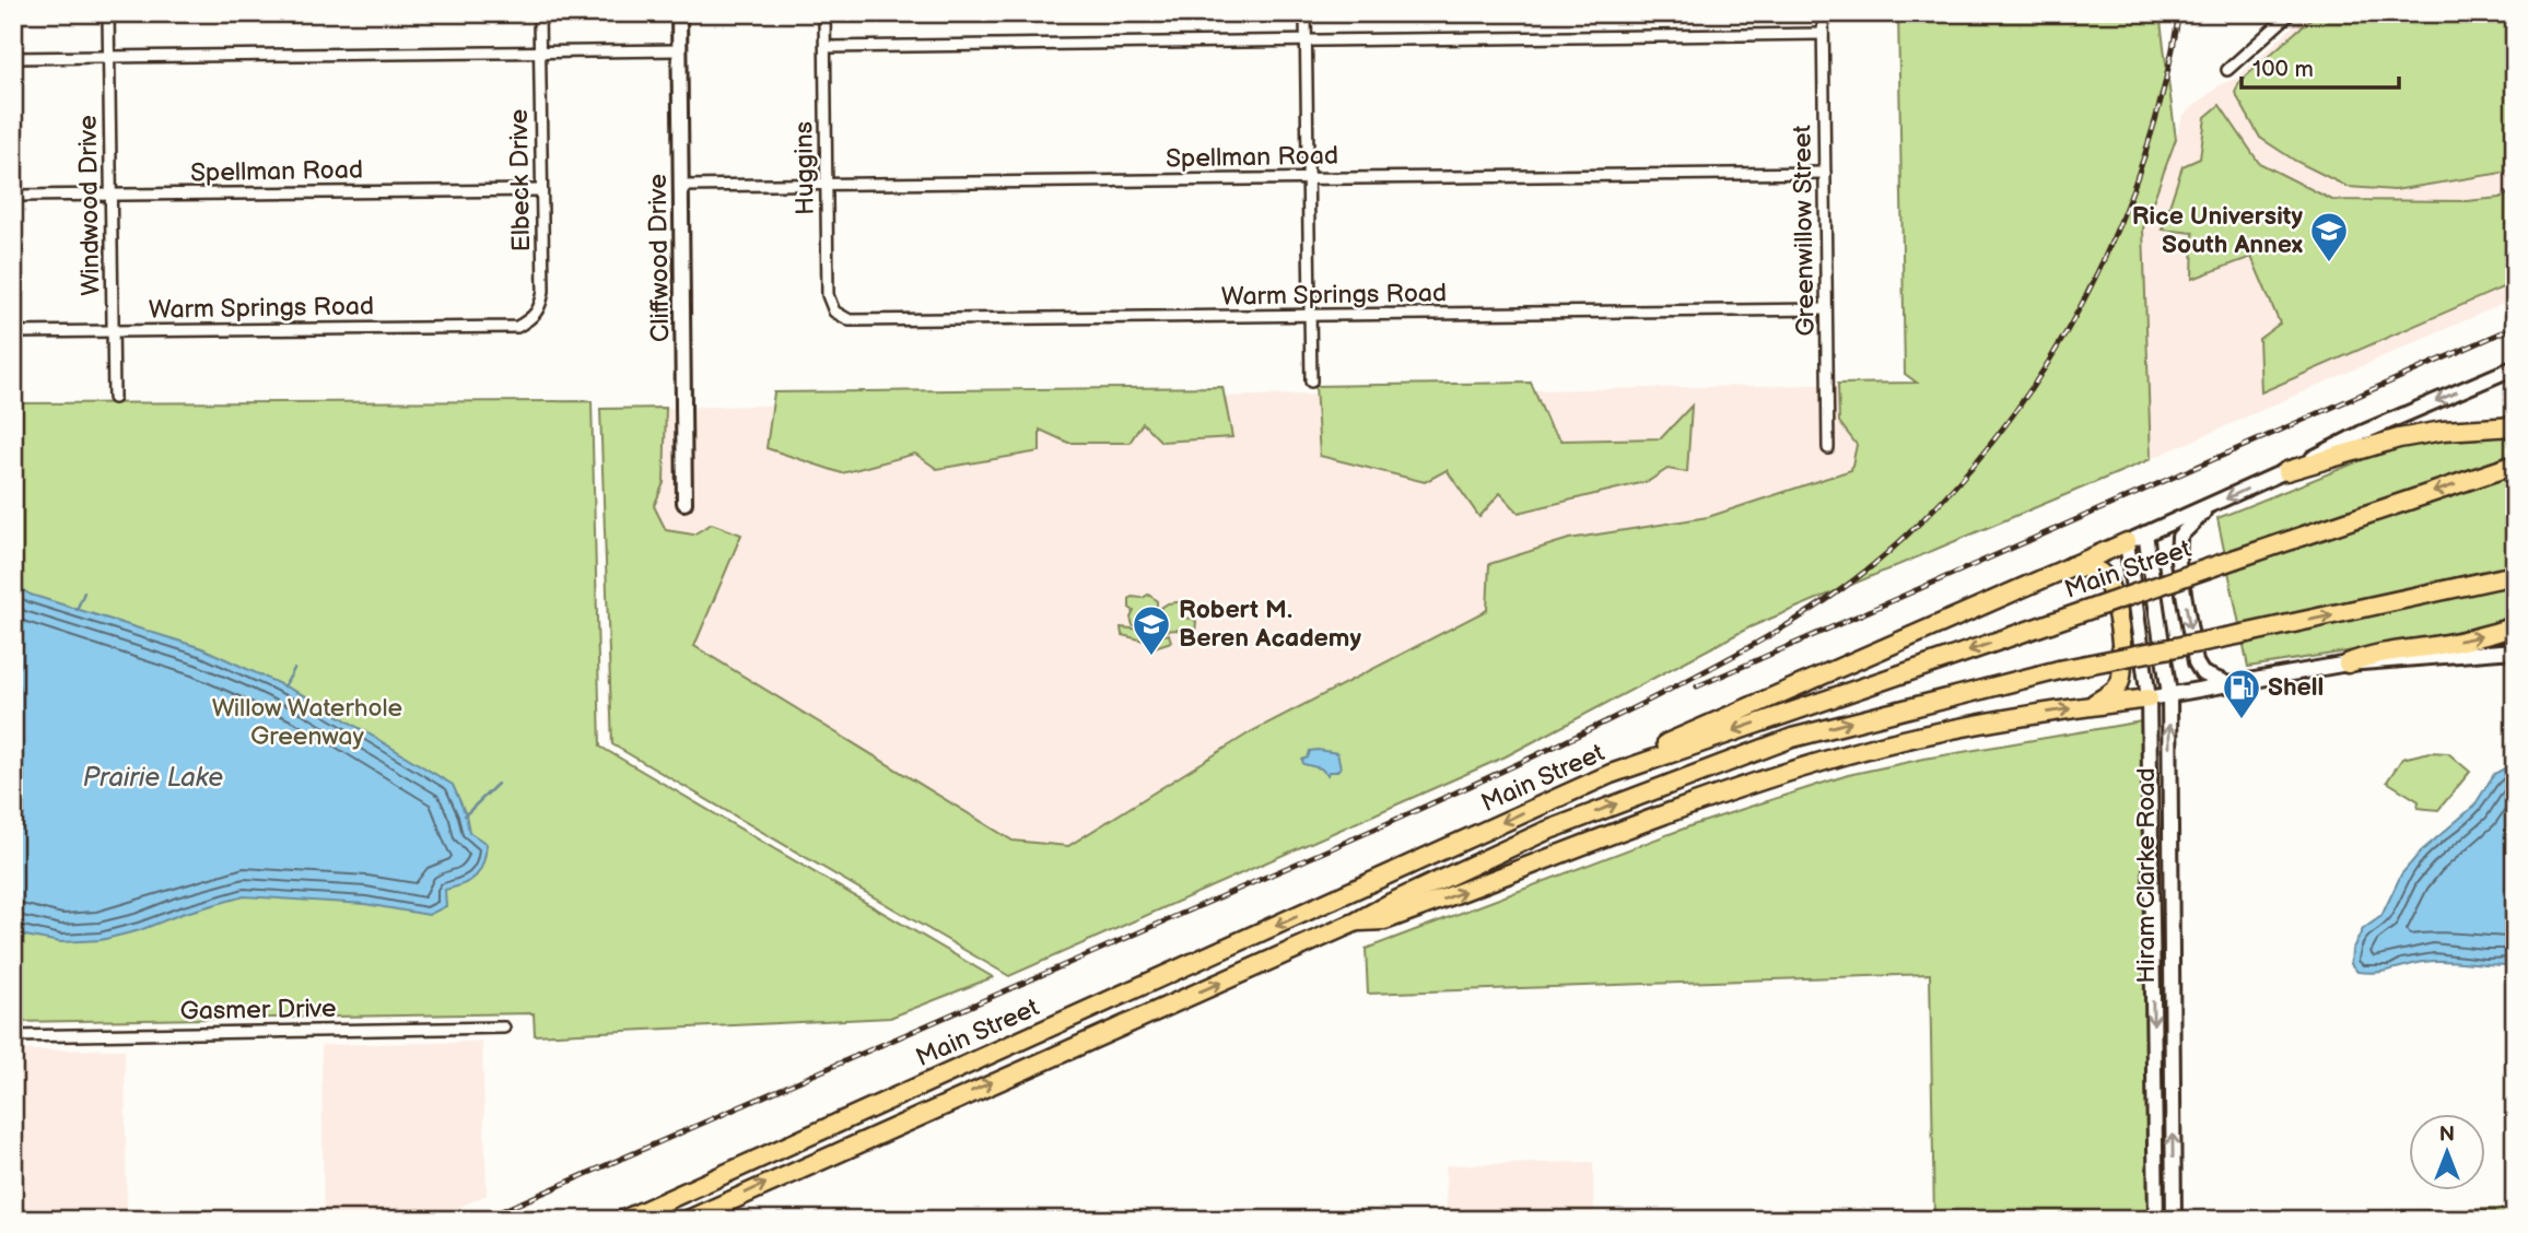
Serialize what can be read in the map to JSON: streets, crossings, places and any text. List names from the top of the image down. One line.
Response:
{"streets":{"highway":["Main Street"],"main road":["Cliffwood Drive","Hiram Clarke Road"],"street":["Spellman Road","Huggins","Elbeck Drive","Windwood Drive","Greenwillow Street","Warm Springs Road","Gasmer Drive"]},"crossings":[["Spellman Road","Huggins"],["Spellman Road","Elbeck Drive"],["Spellman Road","Windwood Drive"],["Spellman Road","Greenwillow Street"],["Spellman Road","Cliffwood Drive"],["Huggins","Warm Springs Road"],["Elbeck Drive","Warm Springs Road"],["Windwood Drive","Warm Springs Road"],["Greenwillow Street","Warm Springs Road"]],"water":["Prairie Lake"],"parks":["Willow Waterhole Greenway"],"places":{"school or university":["Rice University South Annex","Robert M. Beren Academy"],"fuel station":["Shell"]},"scale_bar":"100 m","north":"top"}
